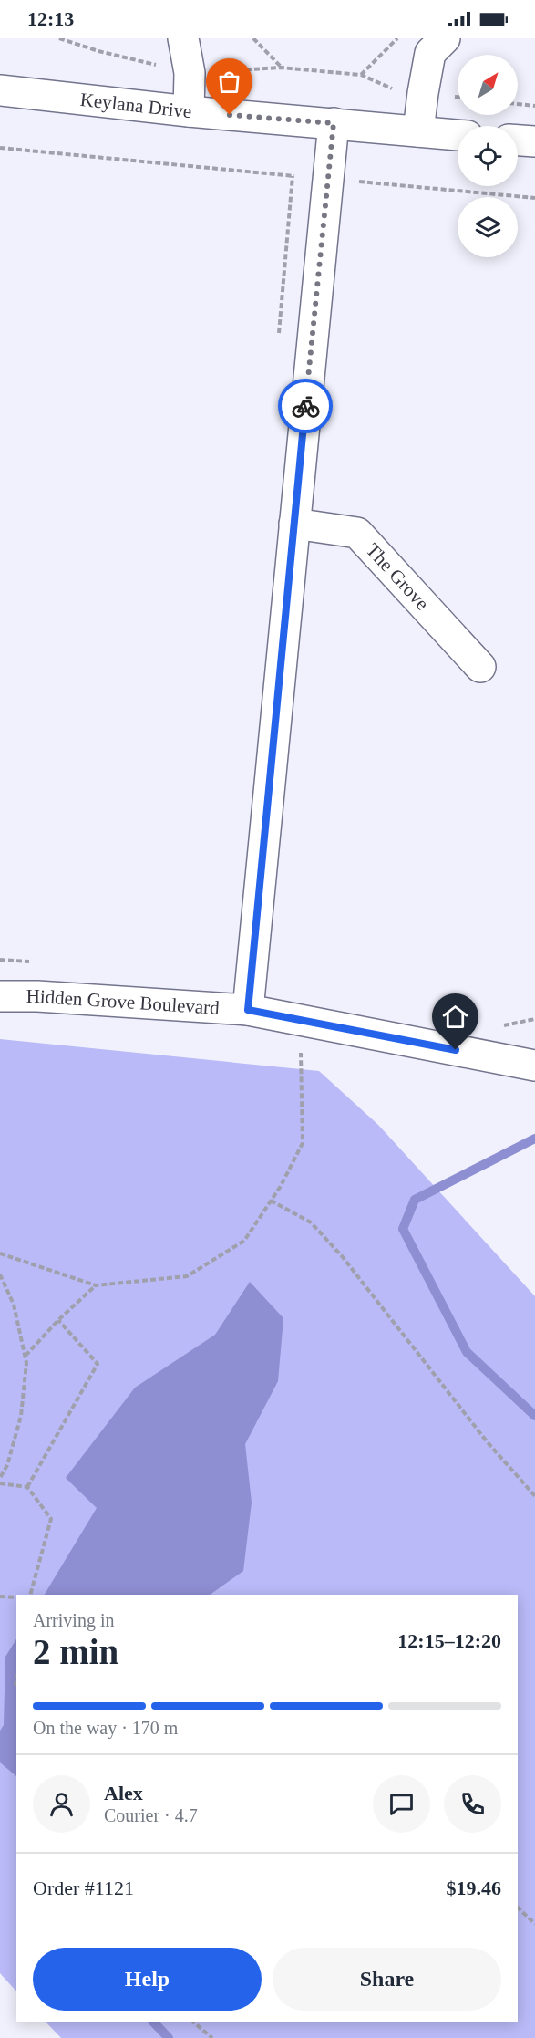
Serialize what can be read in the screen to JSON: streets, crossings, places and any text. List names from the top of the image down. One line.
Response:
{"streets":{"street":["Keylana Drive","The Grove","Hidden Grove Boulevard"]},"north":"top right","page":{"status":"12:13","heading":["2 min","Arriving in","12:15–12:20"],"panel":["Alex","Courier · 4.7","Order #1121","$19.46"],"bar":"On the way · 170 m","buttons":["Help","Share"]}}
